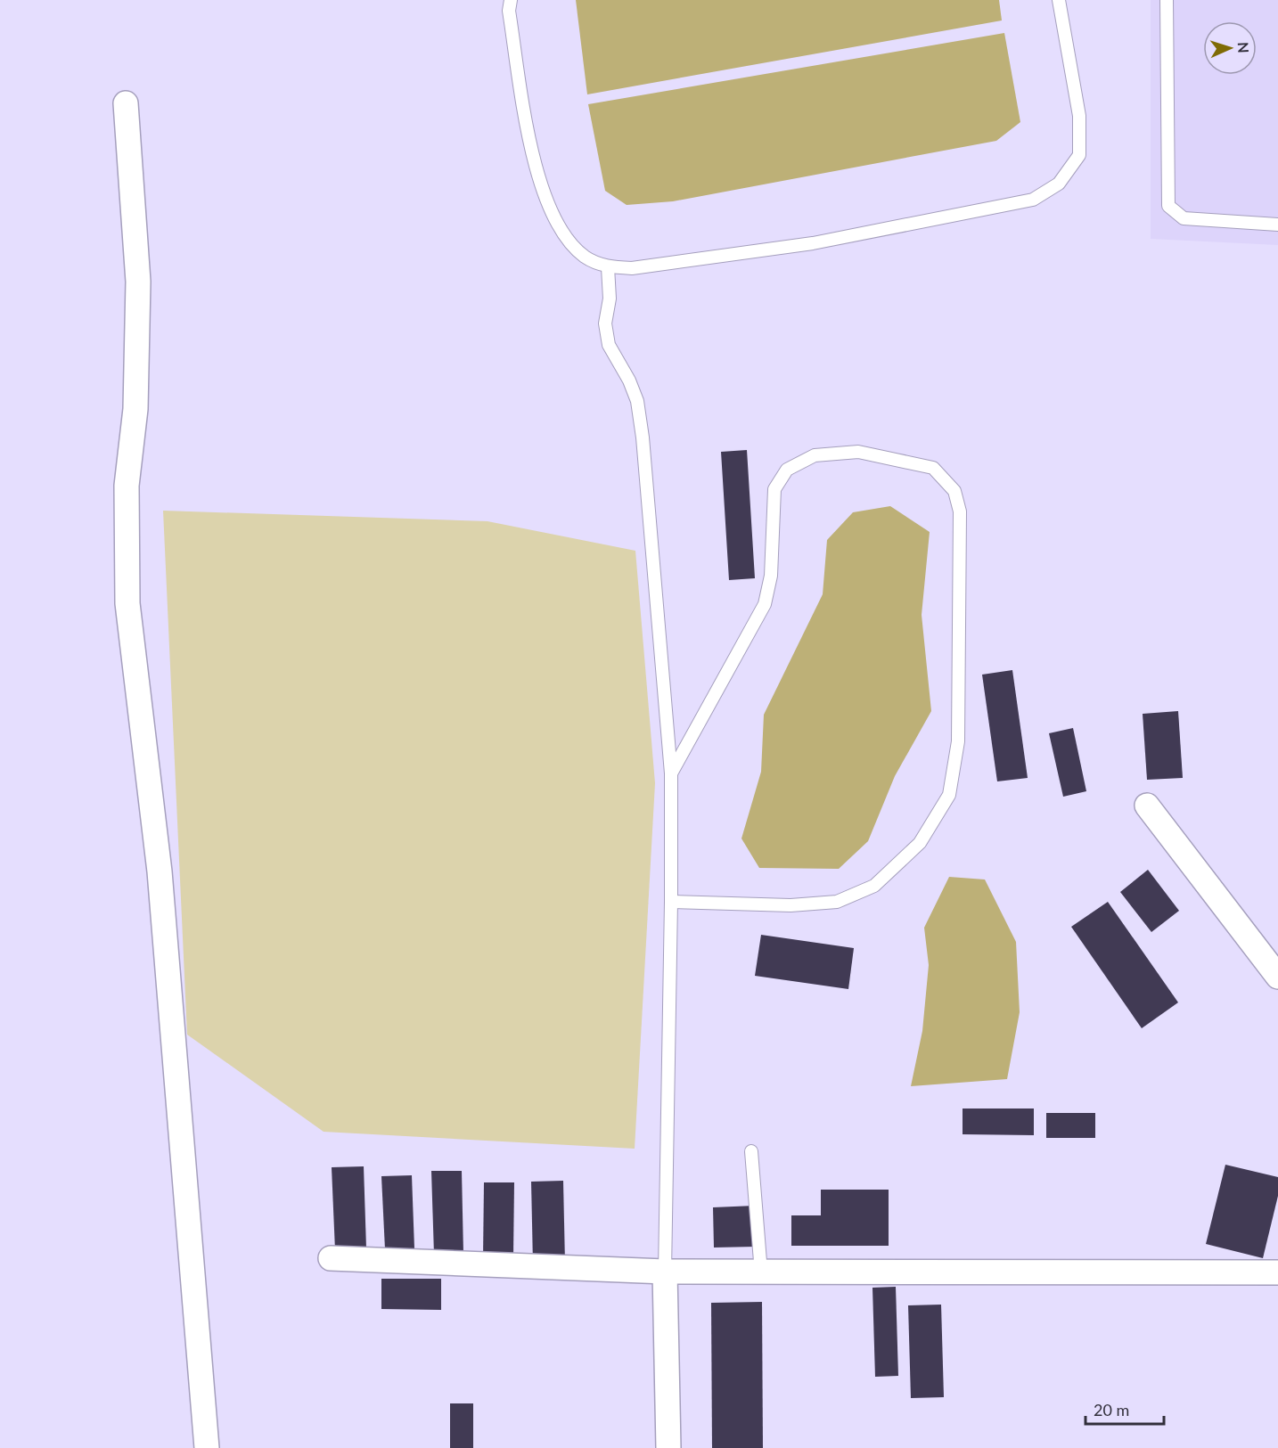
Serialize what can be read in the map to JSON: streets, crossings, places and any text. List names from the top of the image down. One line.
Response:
{"scale_bar":"20 m","north":"right"}
